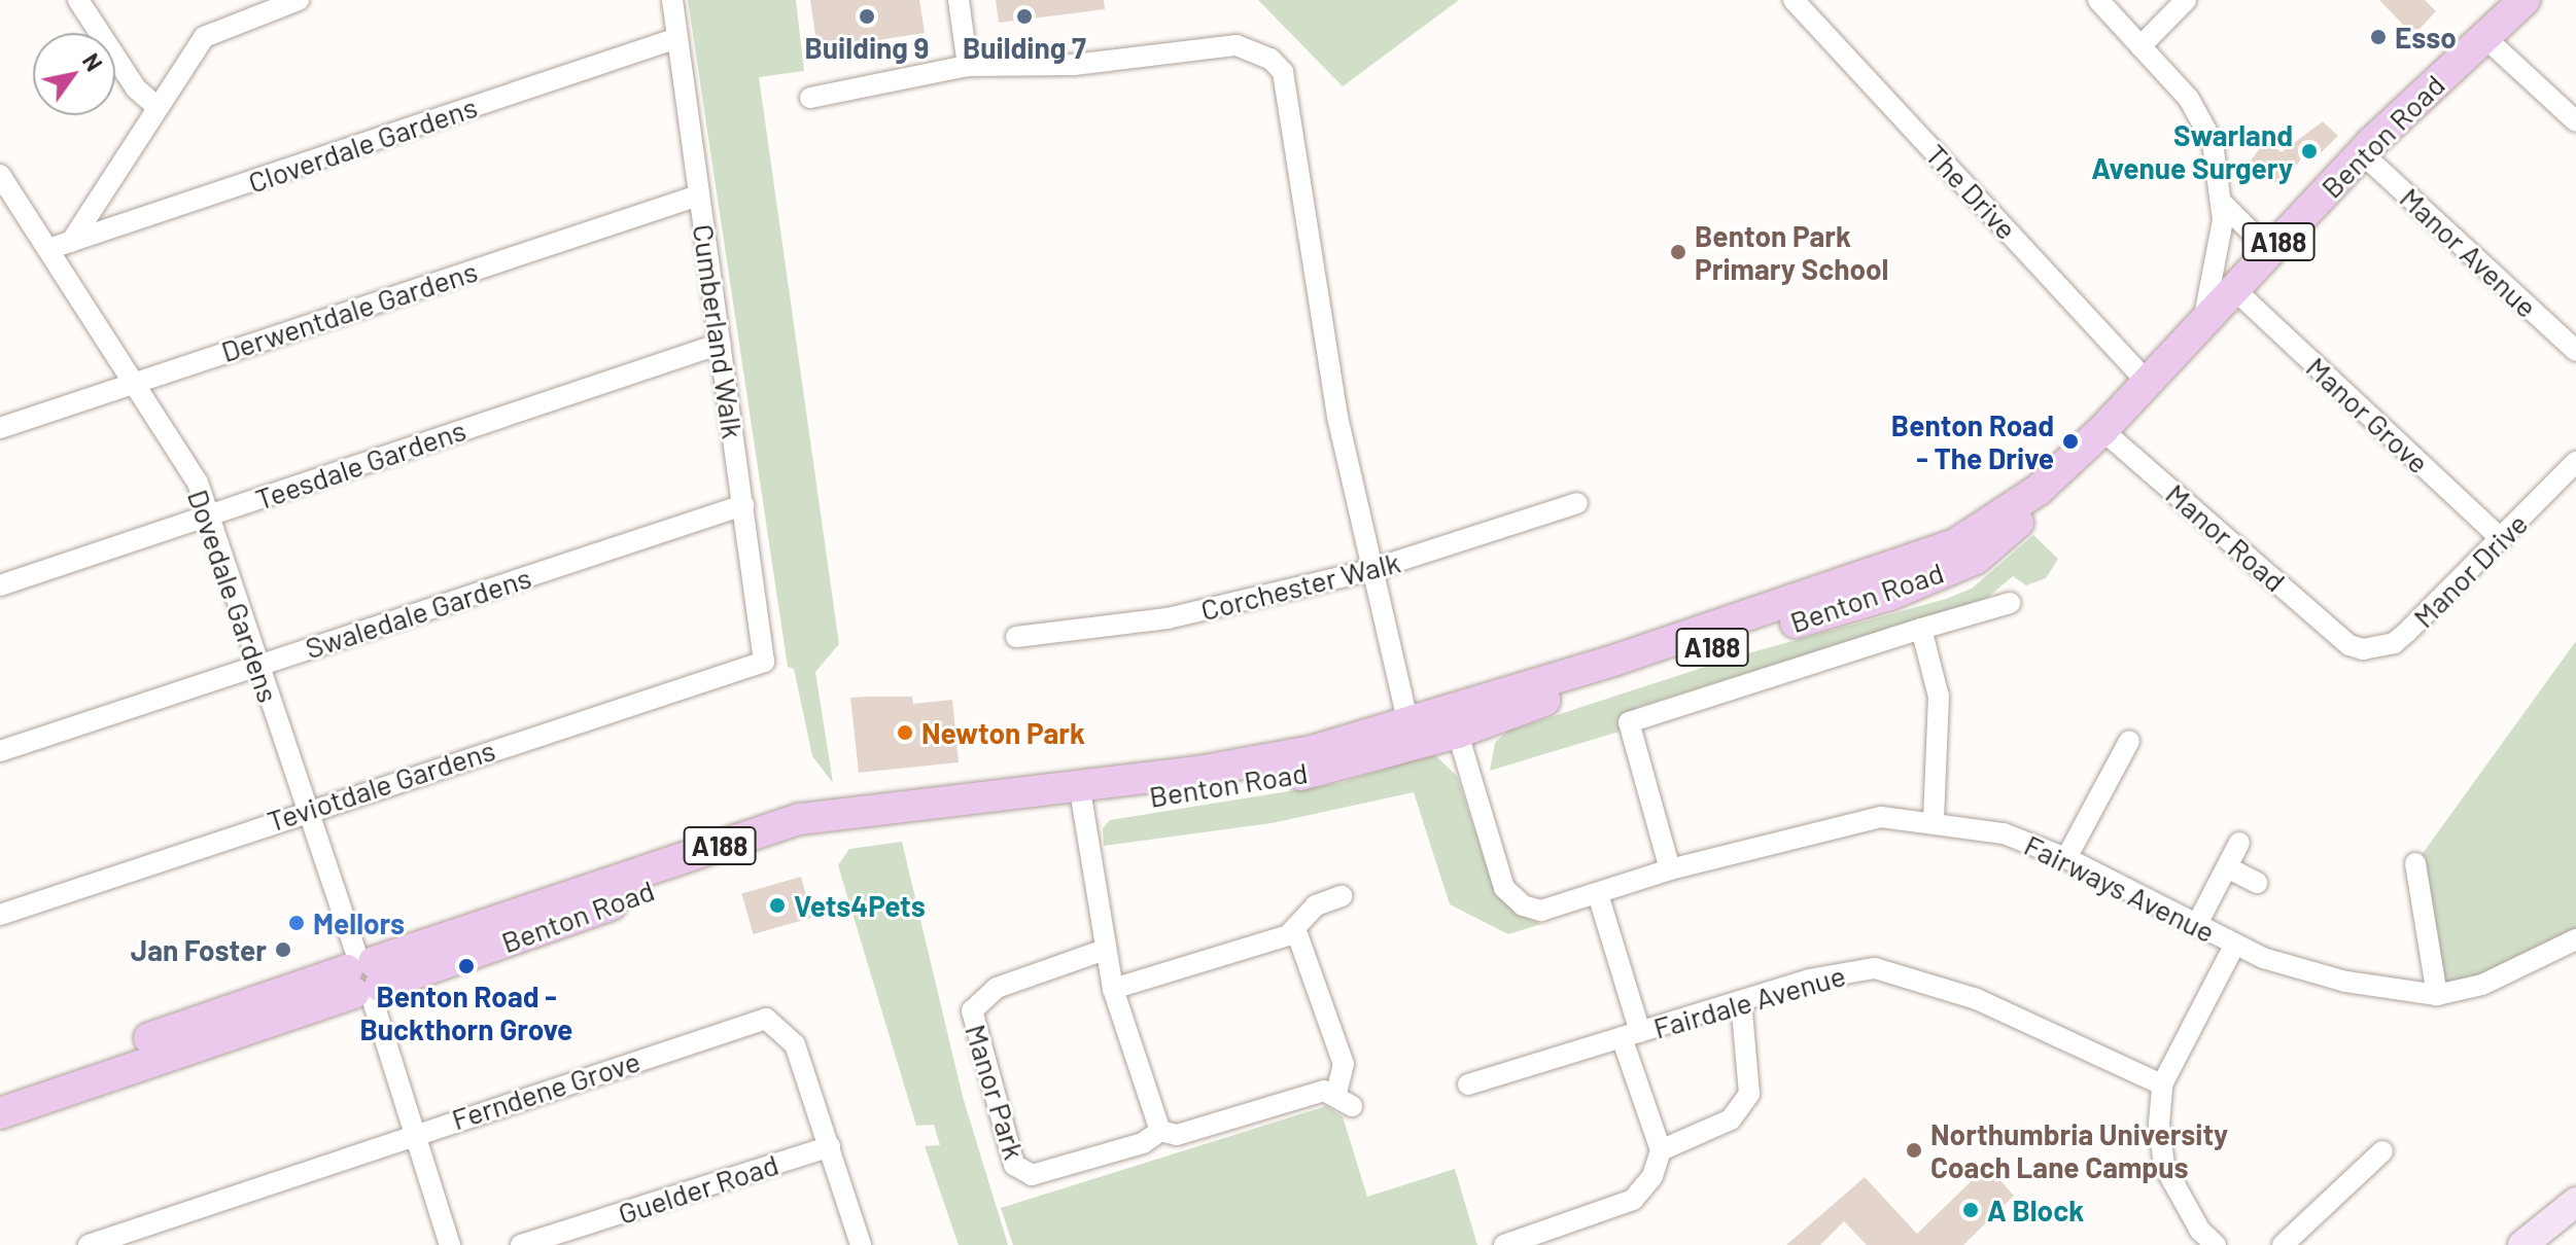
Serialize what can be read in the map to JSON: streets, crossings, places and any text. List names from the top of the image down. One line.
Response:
{"streets":{"main road":["Benton Road","A188"],"street":["Cloverdale Gardens","The Drive","Manor Avenue","Derwentdale Gardens","Cumberland Walk","Manor Grove","Teesdale Gardens","Manor Road","Manor Drive","Corchester Walk","Dovedale Gardens","Swaledale Gardens","Teviotdale Gardens","Fairways Avenue","Fairdale Avenue","Ferndene Grove","Manor Park","Guelder Road"]},"crossings":[["Benton Road","The Drive"],["Benton Road","Manor Avenue"],["Benton Road","Manor Grove"],["Benton Road","Manor Road"],["Benton Road","Dovedale Gardens"],["Benton Road","Fairways Avenue"],["Cloverdale Gardens","Cumberland Walk"],["Cloverdale Gardens","Dovedale Gardens"],["Derwentdale Gardens","Cumberland Walk"],["Derwentdale Gardens","Dovedale Gardens"],["Cumberland Walk","Teesdale Gardens"],["Cumberland Walk","Swaledale Gardens"],["Cumberland Walk","Teviotdale Gardens"],["Manor Grove","Manor Drive"],["Teesdale Gardens","Dovedale Gardens"],["Manor Road","Manor Drive"],["Dovedale Gardens","Swaledale Gardens"],["Dovedale Gardens","Teviotdale Gardens"],["Dovedale Gardens","Ferndene Grove"],["Ferndene Grove","Guelder Road"]],"places":["Building 9","Building 7","Esso","Swarland Avenue Surgery","Benton Park Primary School","Benton Road - The Drive","Newton Park","Vets4Pets","Mellors","Jan Foster","Benton Road - Buckthorn Grove","Northumbria University Coach Lane Campus","A Block"],"north":"top right"}
